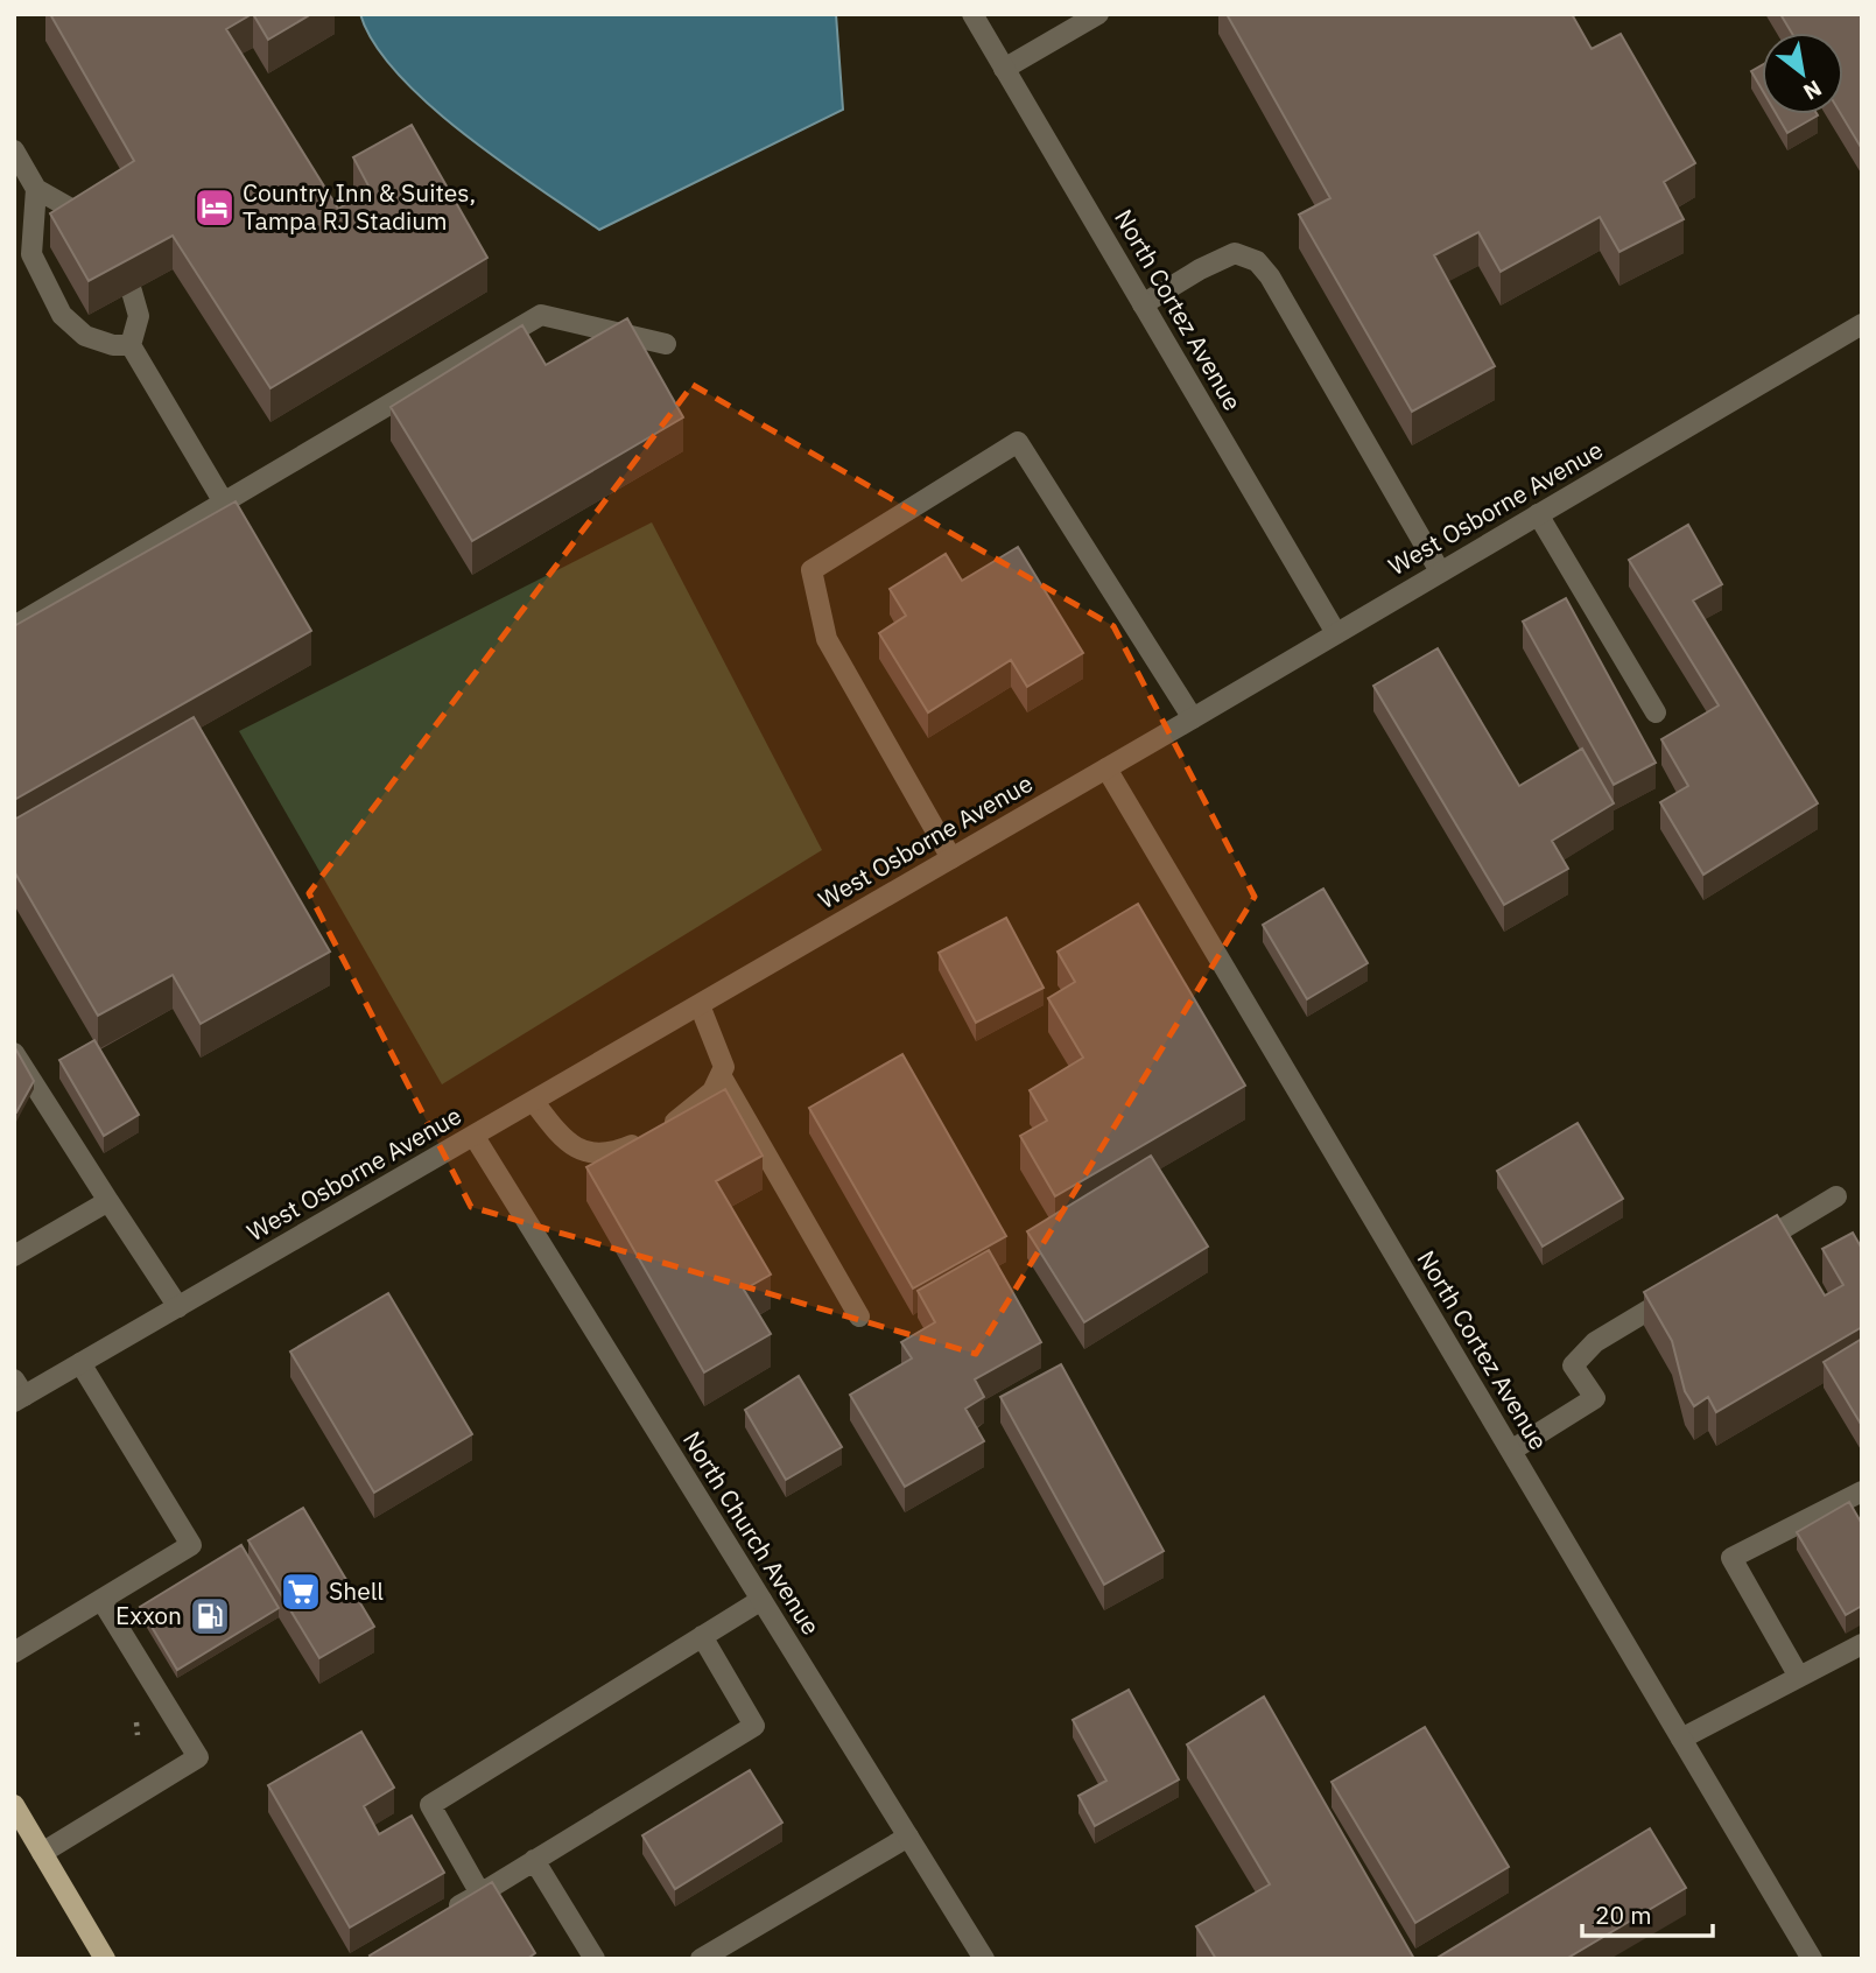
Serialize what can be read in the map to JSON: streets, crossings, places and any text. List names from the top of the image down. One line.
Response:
{"streets":{"street":["North Cortez Avenue","West Osborne Avenue","North Church Avenue"]},"crossings":[["North Cortez Avenue","West Osborne Avenue"],["West Osborne Avenue","North Church Avenue"]],"places":{"hotel":["Country Inn & Suites, Tampa RJ Stadium"],"supermarket":["Shell"],"fuel station":["Exxon"]},"scale_bar":"20 m","north":"bottom right"}
